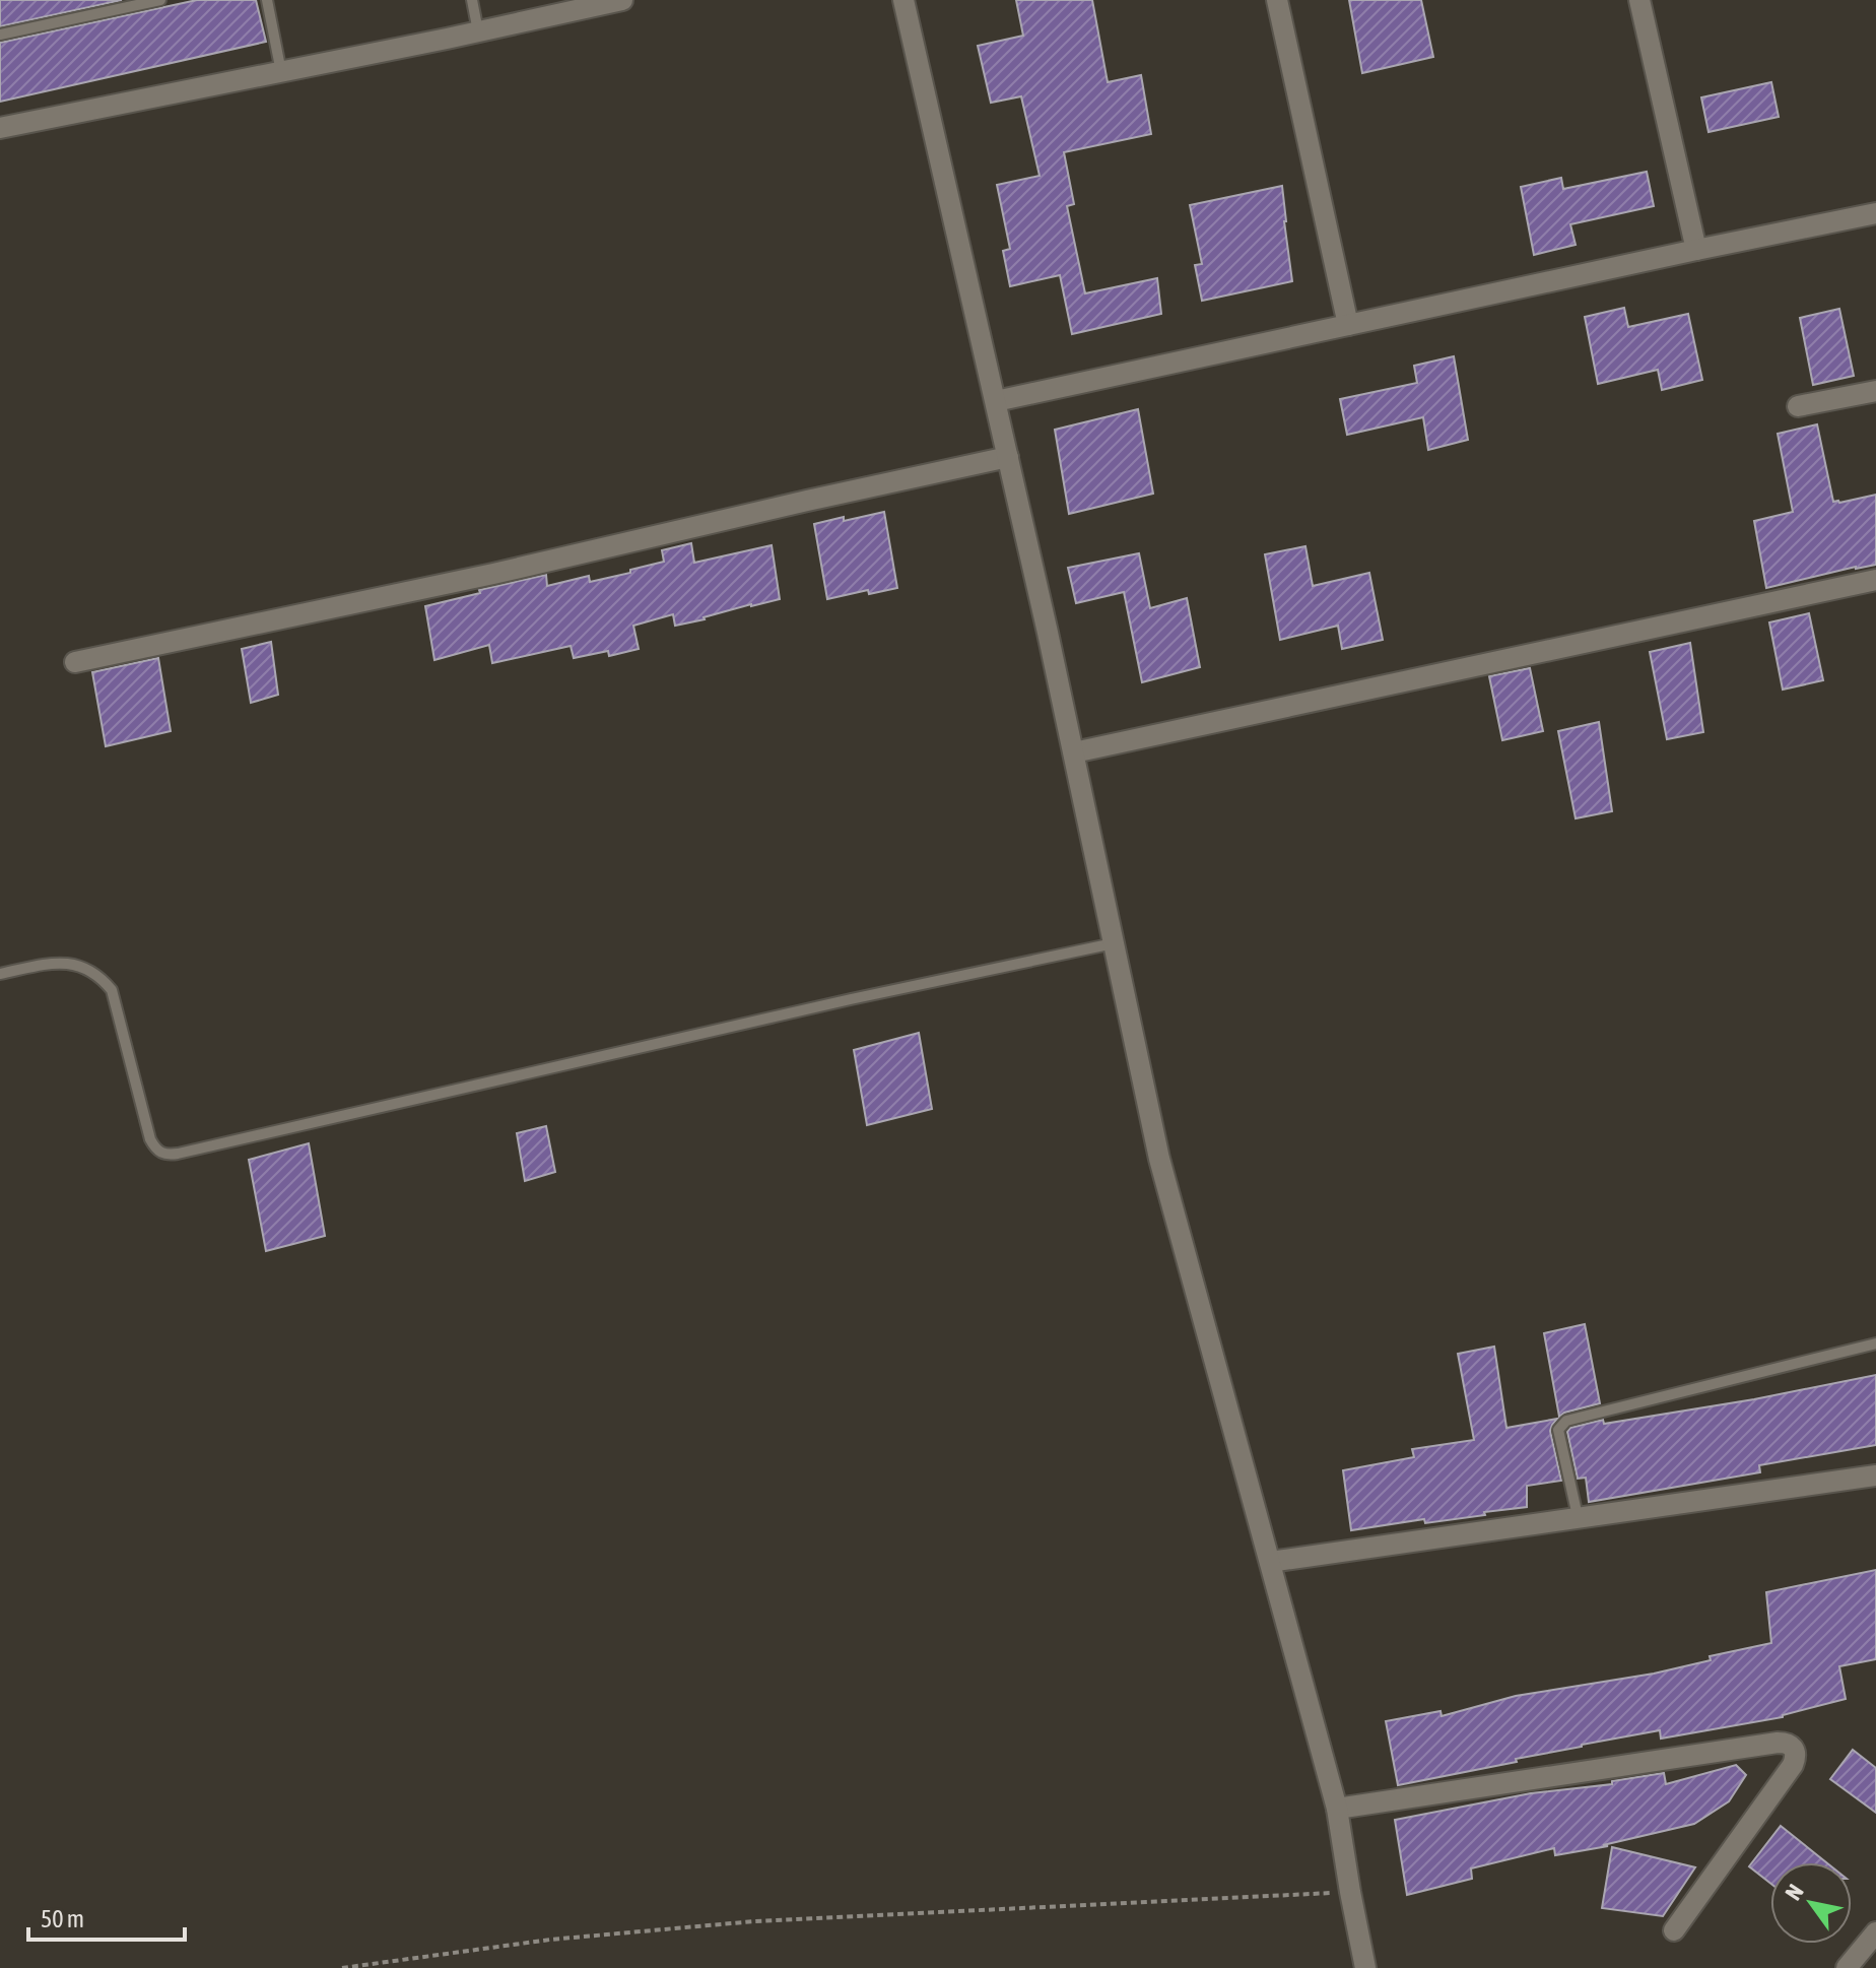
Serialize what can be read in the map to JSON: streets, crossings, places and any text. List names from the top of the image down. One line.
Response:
{"scale_bar":"50 m","north":"top left"}
